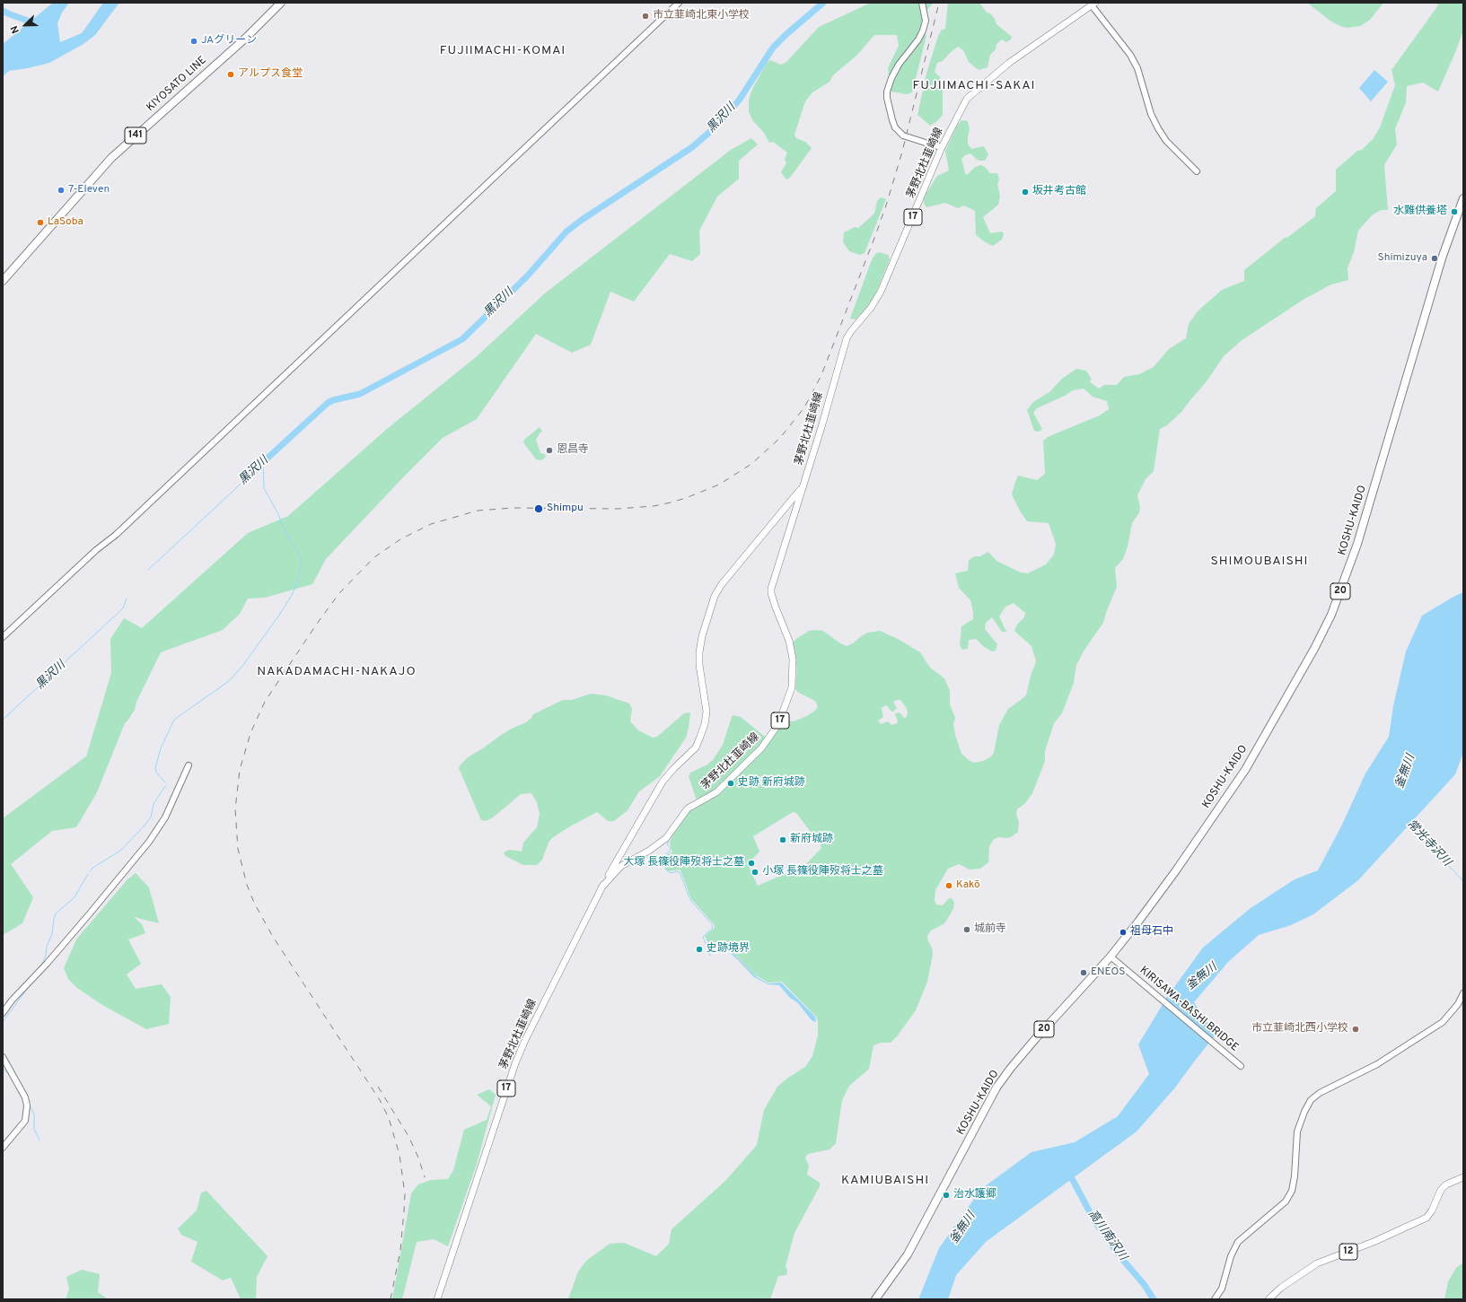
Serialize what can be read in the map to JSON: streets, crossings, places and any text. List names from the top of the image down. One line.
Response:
{"streets":{"highway":["KIYOSATO LINE","141","KOSHU-KAIDO","20"],"main road":["茅野北杜韮崎線","17","12"],"street":["KIRISAWA-BASHI BRIDGE"]},"crossings":[["KOSHU-KAIDO","KIRISAWA-BASHI BRIDGE"]],"districts":["FUJIIMACHI-KOMAI","FUJIIMACHI-SAKAI","SHIMOUBAISHI","NAKADAMACHI-NAKAJO","KAMIUBAISHI"],"water":["黒沢川","釜無川","常光寺沢川","高川南沢川"],"places":["市立韮崎北東小学校","JAグリーン","アルプス食堂","7-Eleven","坂井考古館","水難供養塔","LaSoba","Shimizuya","恩昌寺","Shimpu","史跡 新府城跡","新府城跡","大塚 長篠役陣歿将士之墓","小塚 長篠役陣歿将士之墓","Kakō","城前寺","祖母石中","史跡境界","ENEOS","市立韮崎北西小学校","治水護郷"],"north":"bottom left"}
